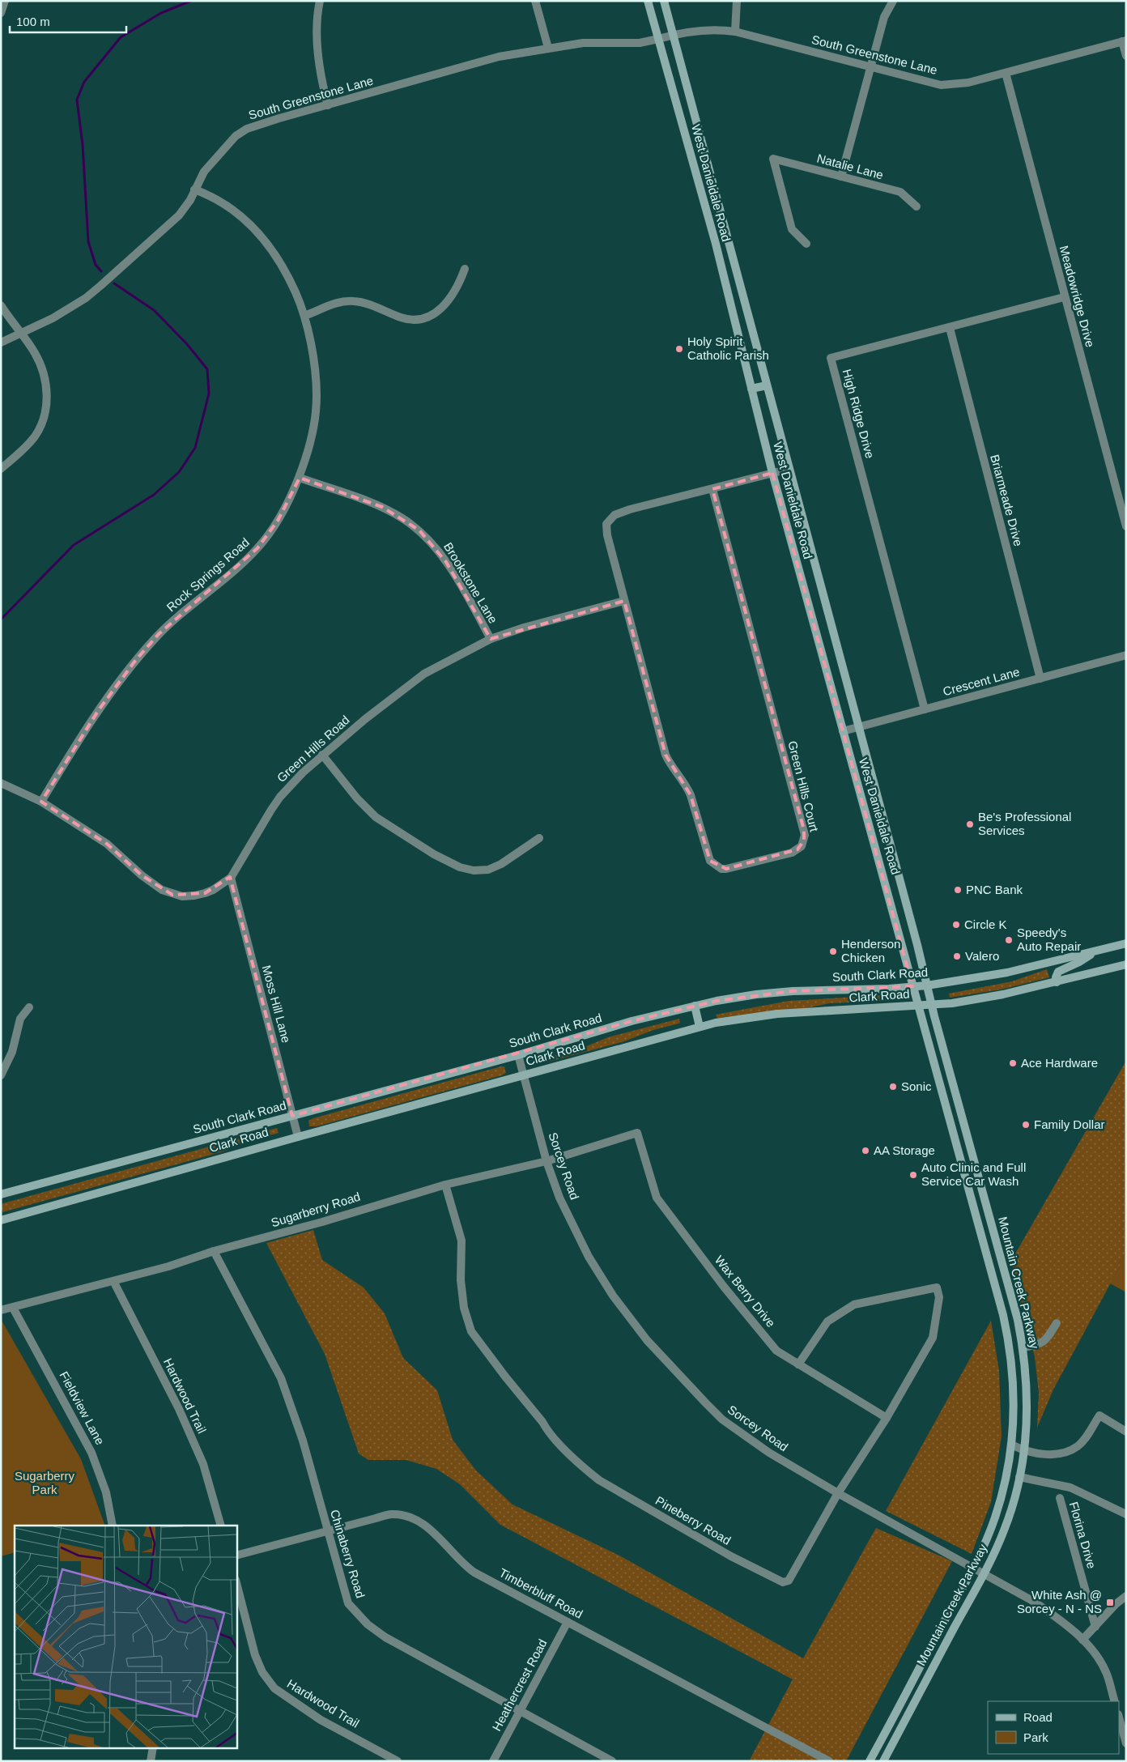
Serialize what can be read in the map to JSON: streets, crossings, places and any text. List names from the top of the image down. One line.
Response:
{"streets":{"main road":["West Danieldale Road","South Clark Road","Clark Road","Mountain Creek Parkway"],"street":["South Greenstone Lane","Natalie Lane","Meadowridge Drive","High Ridge Drive","Briarmeade Drive","Rock Springs Road","Brookstone Lane","Crescent Lane","Green Hills Road","Green Hills Court","Moss Hill Lane","Sorcey Road","Sugarberry Road","Wax Berry Drive","Hardwood Trail","Fieldview Lane","Pineberry Road","Florina Drive","Chinaberry Road","Timberbluff Road","Heathercrest Road"]},"crossings":[["South Greenstone Lane","West Danieldale Road"],["South Greenstone Lane","Meadowridge Drive"],["South Greenstone Lane","Rock Springs Road"],["West Danieldale Road","Crescent Lane"],["West Danieldale Road","Green Hills Court"],["West Danieldale Road","South Clark Road"],["West Danieldale Road","Clark Road"],["West Danieldale Road","Mountain Creek Parkway"],["Meadowridge Drive","High Ridge Drive"],["High Ridge Drive","Briarmeade Drive"],["High Ridge Drive","Crescent Lane"],["Briarmeade Drive","Crescent Lane"],["Rock Springs Road","Brookstone Lane"],["Rock Springs Road","Green Hills Road"],["Brookstone Lane","Green Hills Road"],["Green Hills Road","Green Hills Court"],["Green Hills Road","Moss Hill Lane"],["South Clark Road","Moss Hill Lane"],["South Clark Road","Sorcey Road"],["Clark Road","Moss Hill Lane"],["Clark Road","Sorcey Road"],["Clark Road","Mountain Creek Parkway"],["Sorcey Road","Sugarberry Road"],["Sorcey Road","Mountain Creek Parkway"],["Sorcey Road","Pineberry Road"],["Sugarberry Road","Wax Berry Drive"],["Sugarberry Road","Hardwood Trail"],["Sugarberry Road","Fieldview Lane"],["Sugarberry Road","Pineberry Road"],["Sugarberry Road","Chinaberry Road"],["Wax Berry Drive","Pineberry Road"],["Chinaberry Road","Timberbluff Road"],["Chinaberry Road","Heathercrest Road"],["Timberbluff Road","Heathercrest Road"]],"parks":["Sugarberry Park"],"places":{"other":["Holy Spirit Catholic Parish","Be's Professional Services","PNC Bank","Circle K","Speedy's Auto Repair","Henderson Chicken","Valero","Ace Hardware","Sonic","Family Dollar","AA Storage","Auto Clinic and Full Service Car Wash"],"transit":["White Ash @ Sorcey - N - NS"]},"legend":["Road","Park"],"scale_bar":"100 m"}
